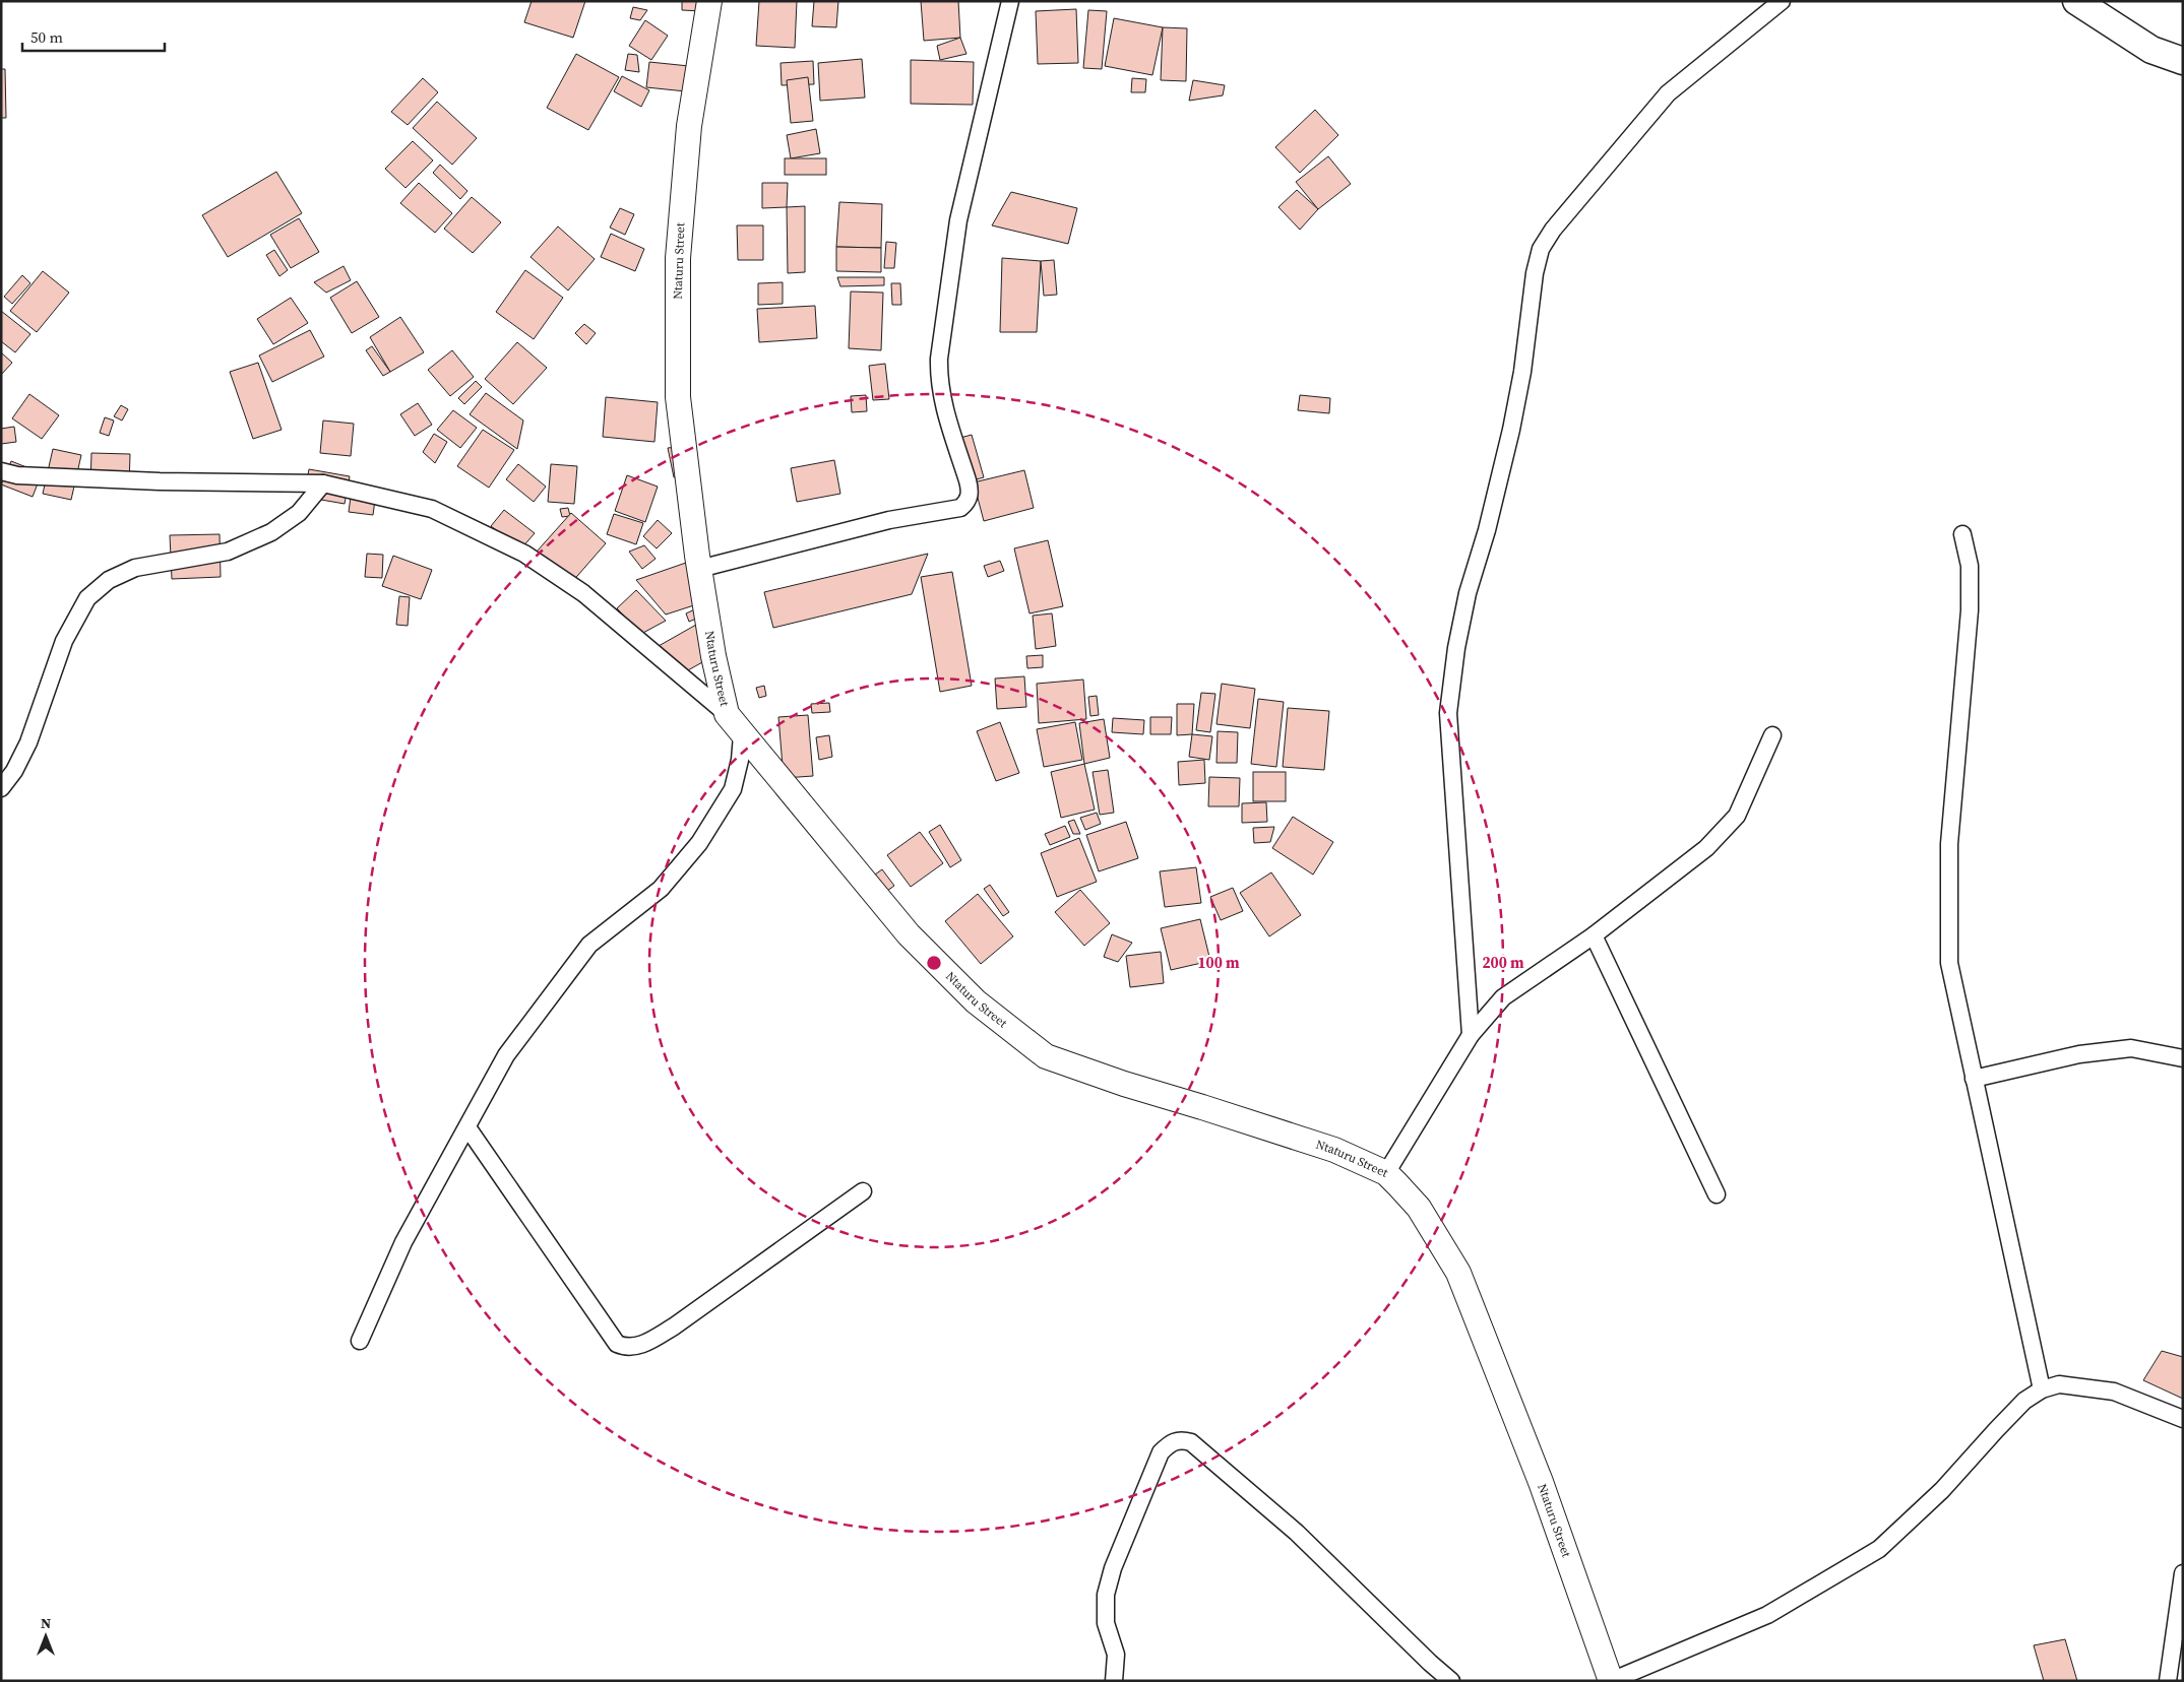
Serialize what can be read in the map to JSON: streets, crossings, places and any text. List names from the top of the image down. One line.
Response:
{"streets":{"street":["Ntaturu Street"]},"scale_bar":"50 m","north":"top","rings":["100 m","200 m"]}
